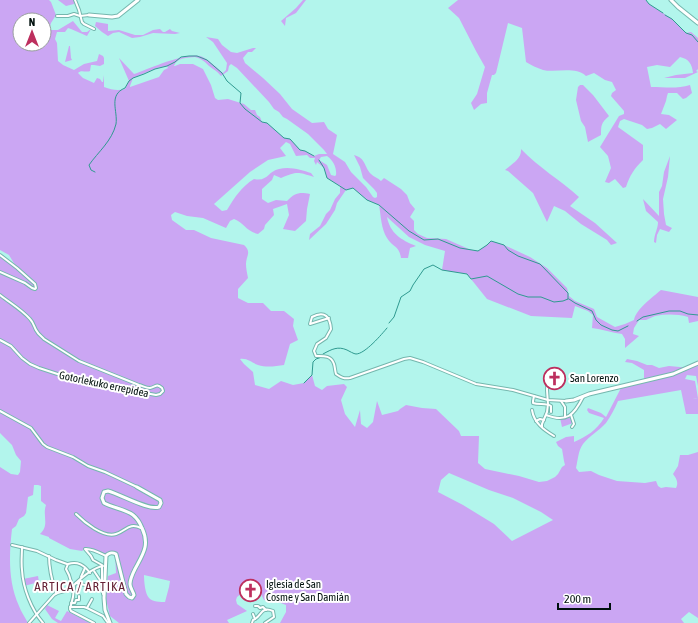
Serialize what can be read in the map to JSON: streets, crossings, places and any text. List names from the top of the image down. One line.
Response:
{"streets":{"street":["Gotorlekuko errepidea"]},"districts":["ARTICA / ARTIKA"],"places":{"church":["San Lorenzo","Iglesia de San Cosme y San Damián"]},"scale_bar":"200 m","north":"top"}
